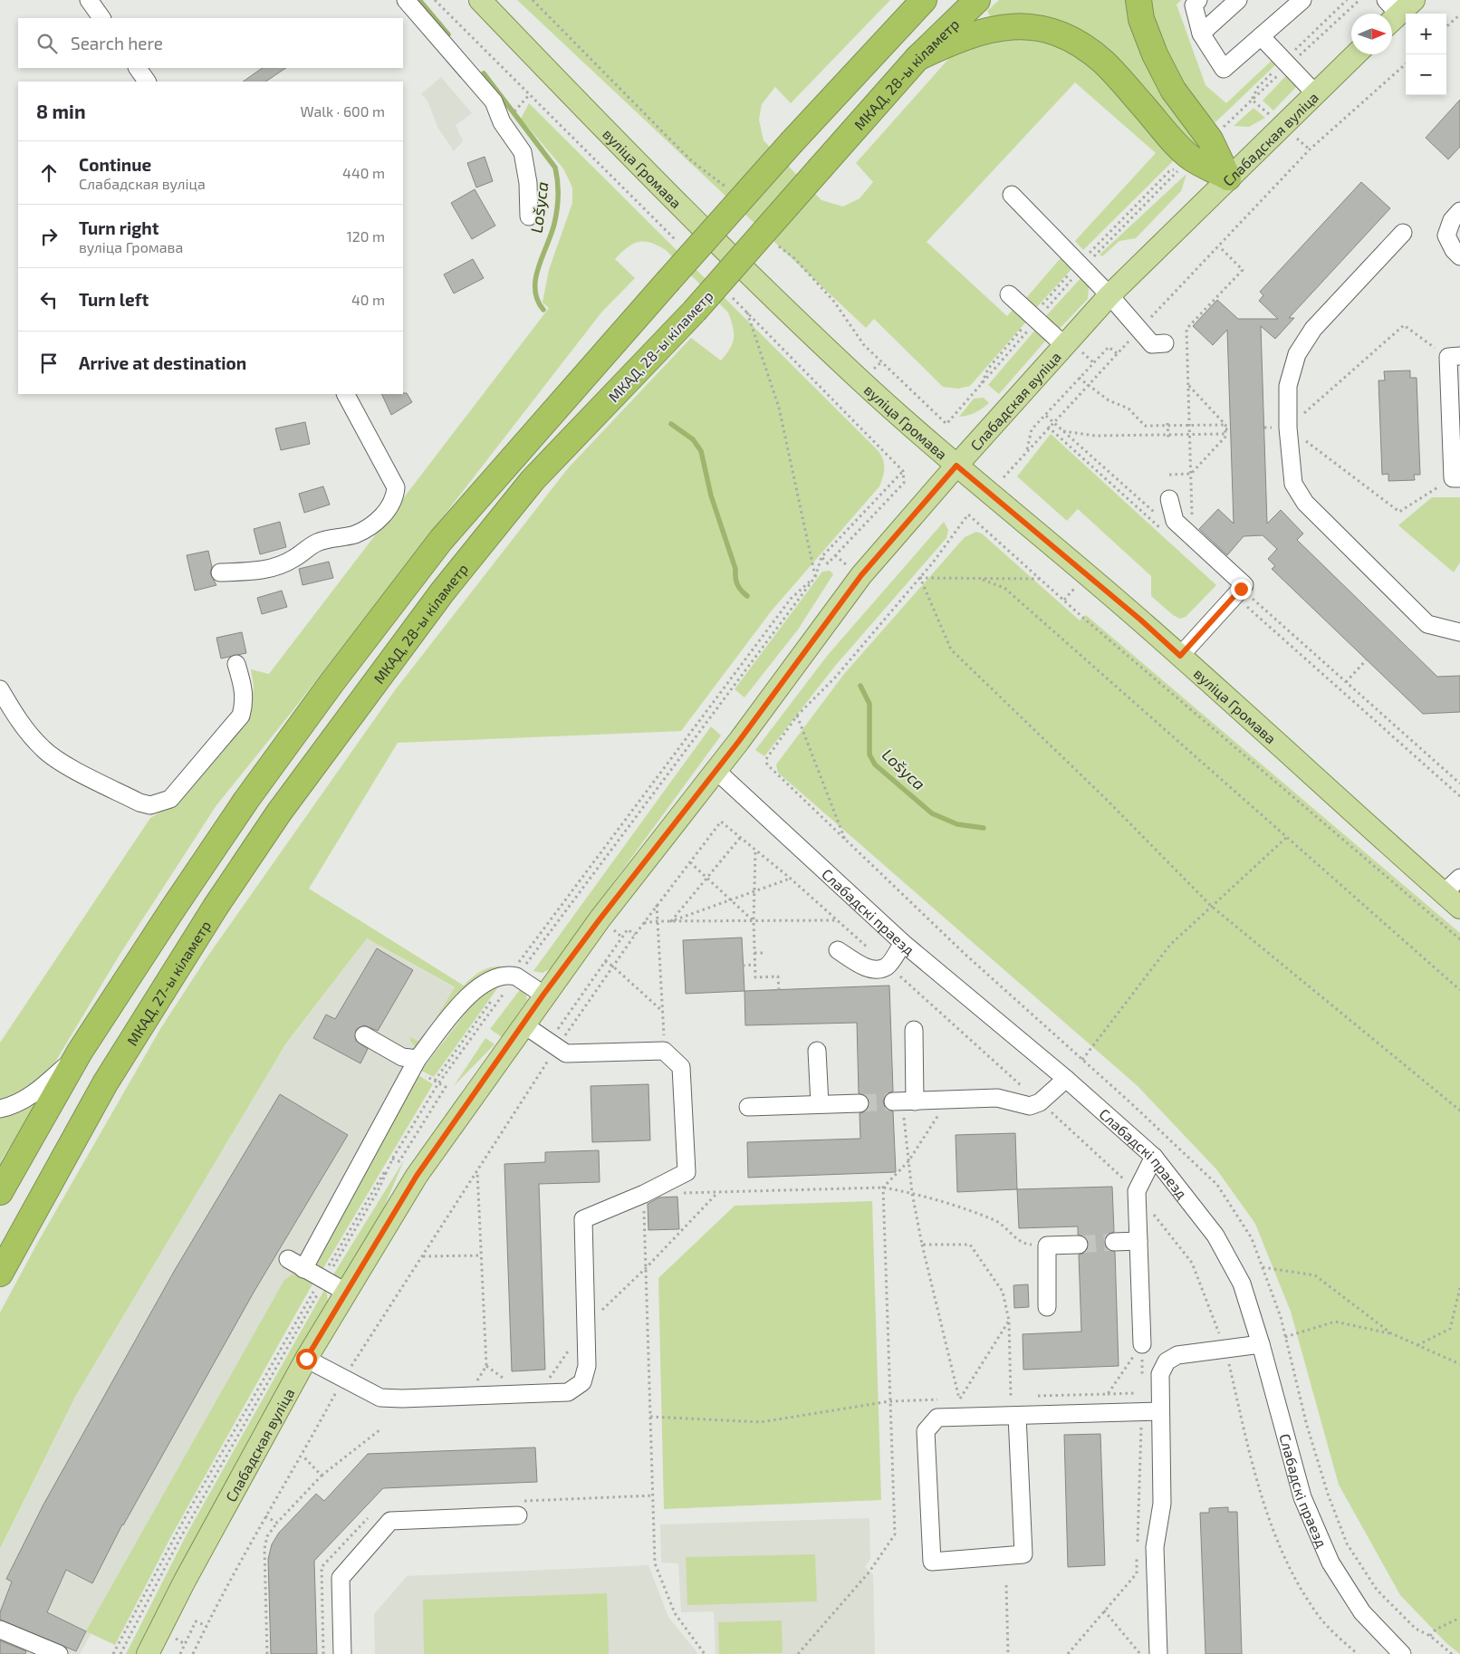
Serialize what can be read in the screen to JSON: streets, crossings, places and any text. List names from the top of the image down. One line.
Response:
{"streets":{"highway":["МКАД, 28-ы кіламетр","МКАД, 27-ы кіламетр"],"main road":["Слабадская вуліца","вуліца Громава"],"street":["Слабадскі праезд"]},"crossings":[["МКАД, 28-ы кіламетр","МКАД, 27-ы кіламетр"],["Слабадская вуліца","вуліца Громава"],["Слабадская вуліца","Слабадскі праезд"]],"water":["Lošyca"],"north":"right","page":{"map_buttons":["+","−"],"search":"Search here","heading":["8 min","Walk · 600 m"],"list":[["Continue","Слабадская вуліца","440 m"],["Turn right","вуліца Громава","120 m"],["Turn left","40 m"],"Arrive at destination"]}}
